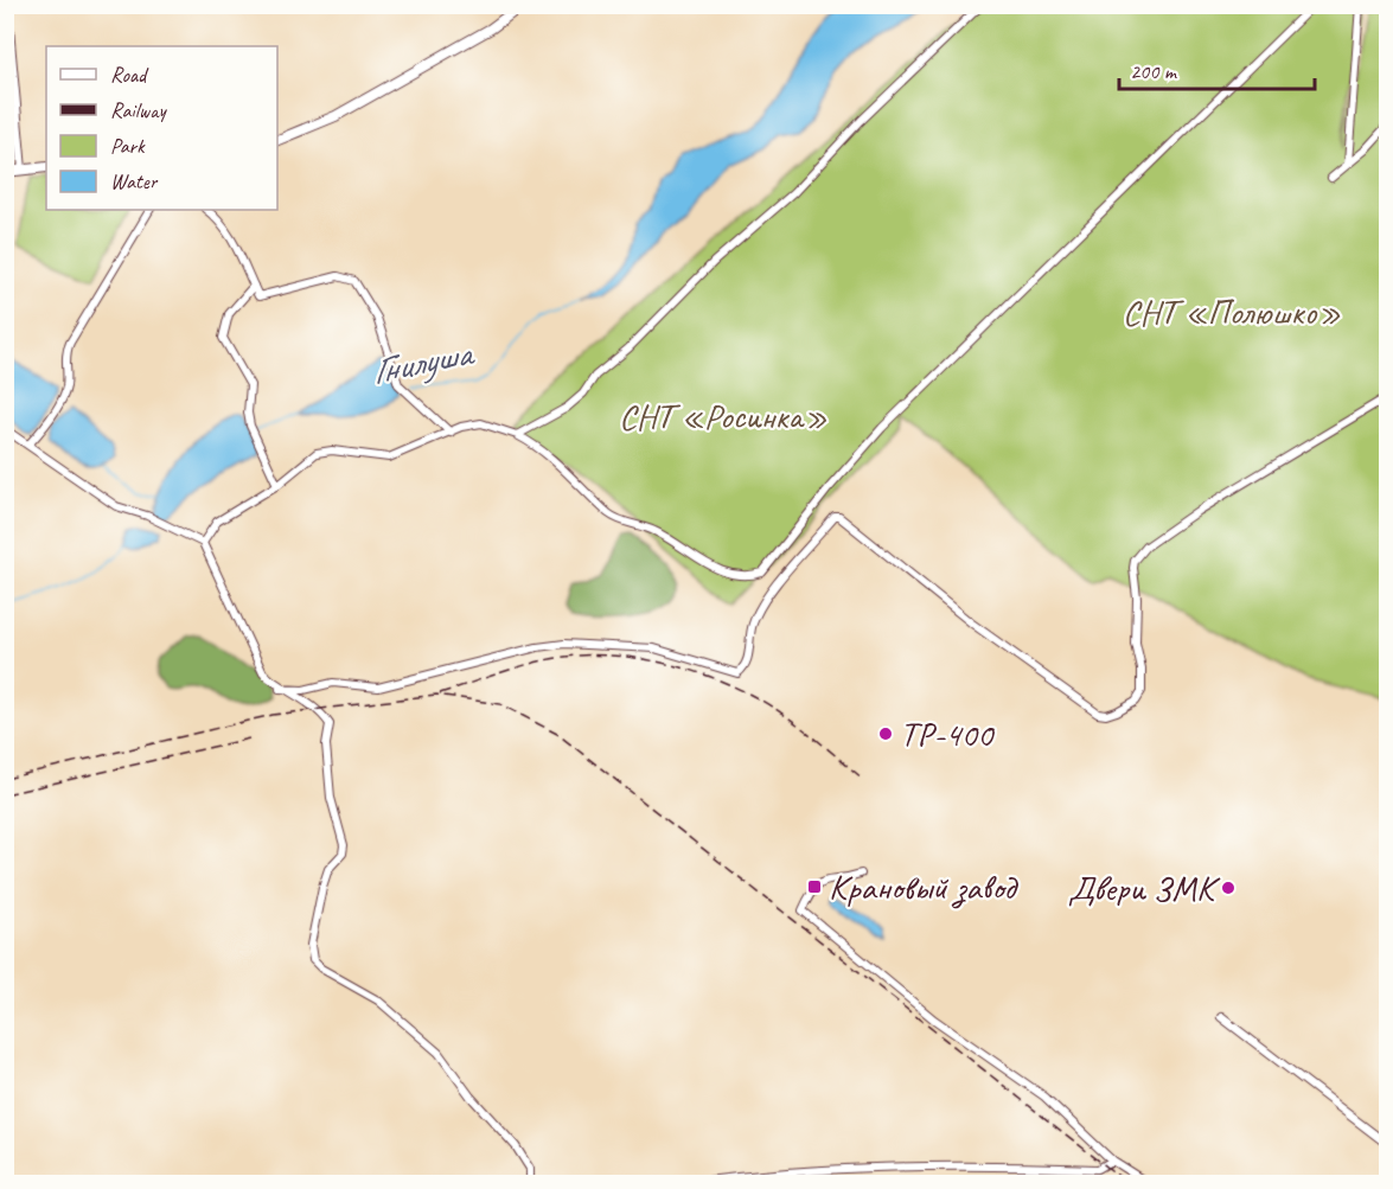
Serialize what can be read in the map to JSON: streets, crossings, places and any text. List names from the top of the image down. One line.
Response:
{"water":["Гнилуша"],"parks":["СНТ «Полюшко»","СНТ «Росинка»"],"places":{"other":["ТР-400","Двери ЗМК"],"transit":["Крановый завод"]},"legend":["Road","Railway","Park","Water"],"scale_bar":"200 m"}
